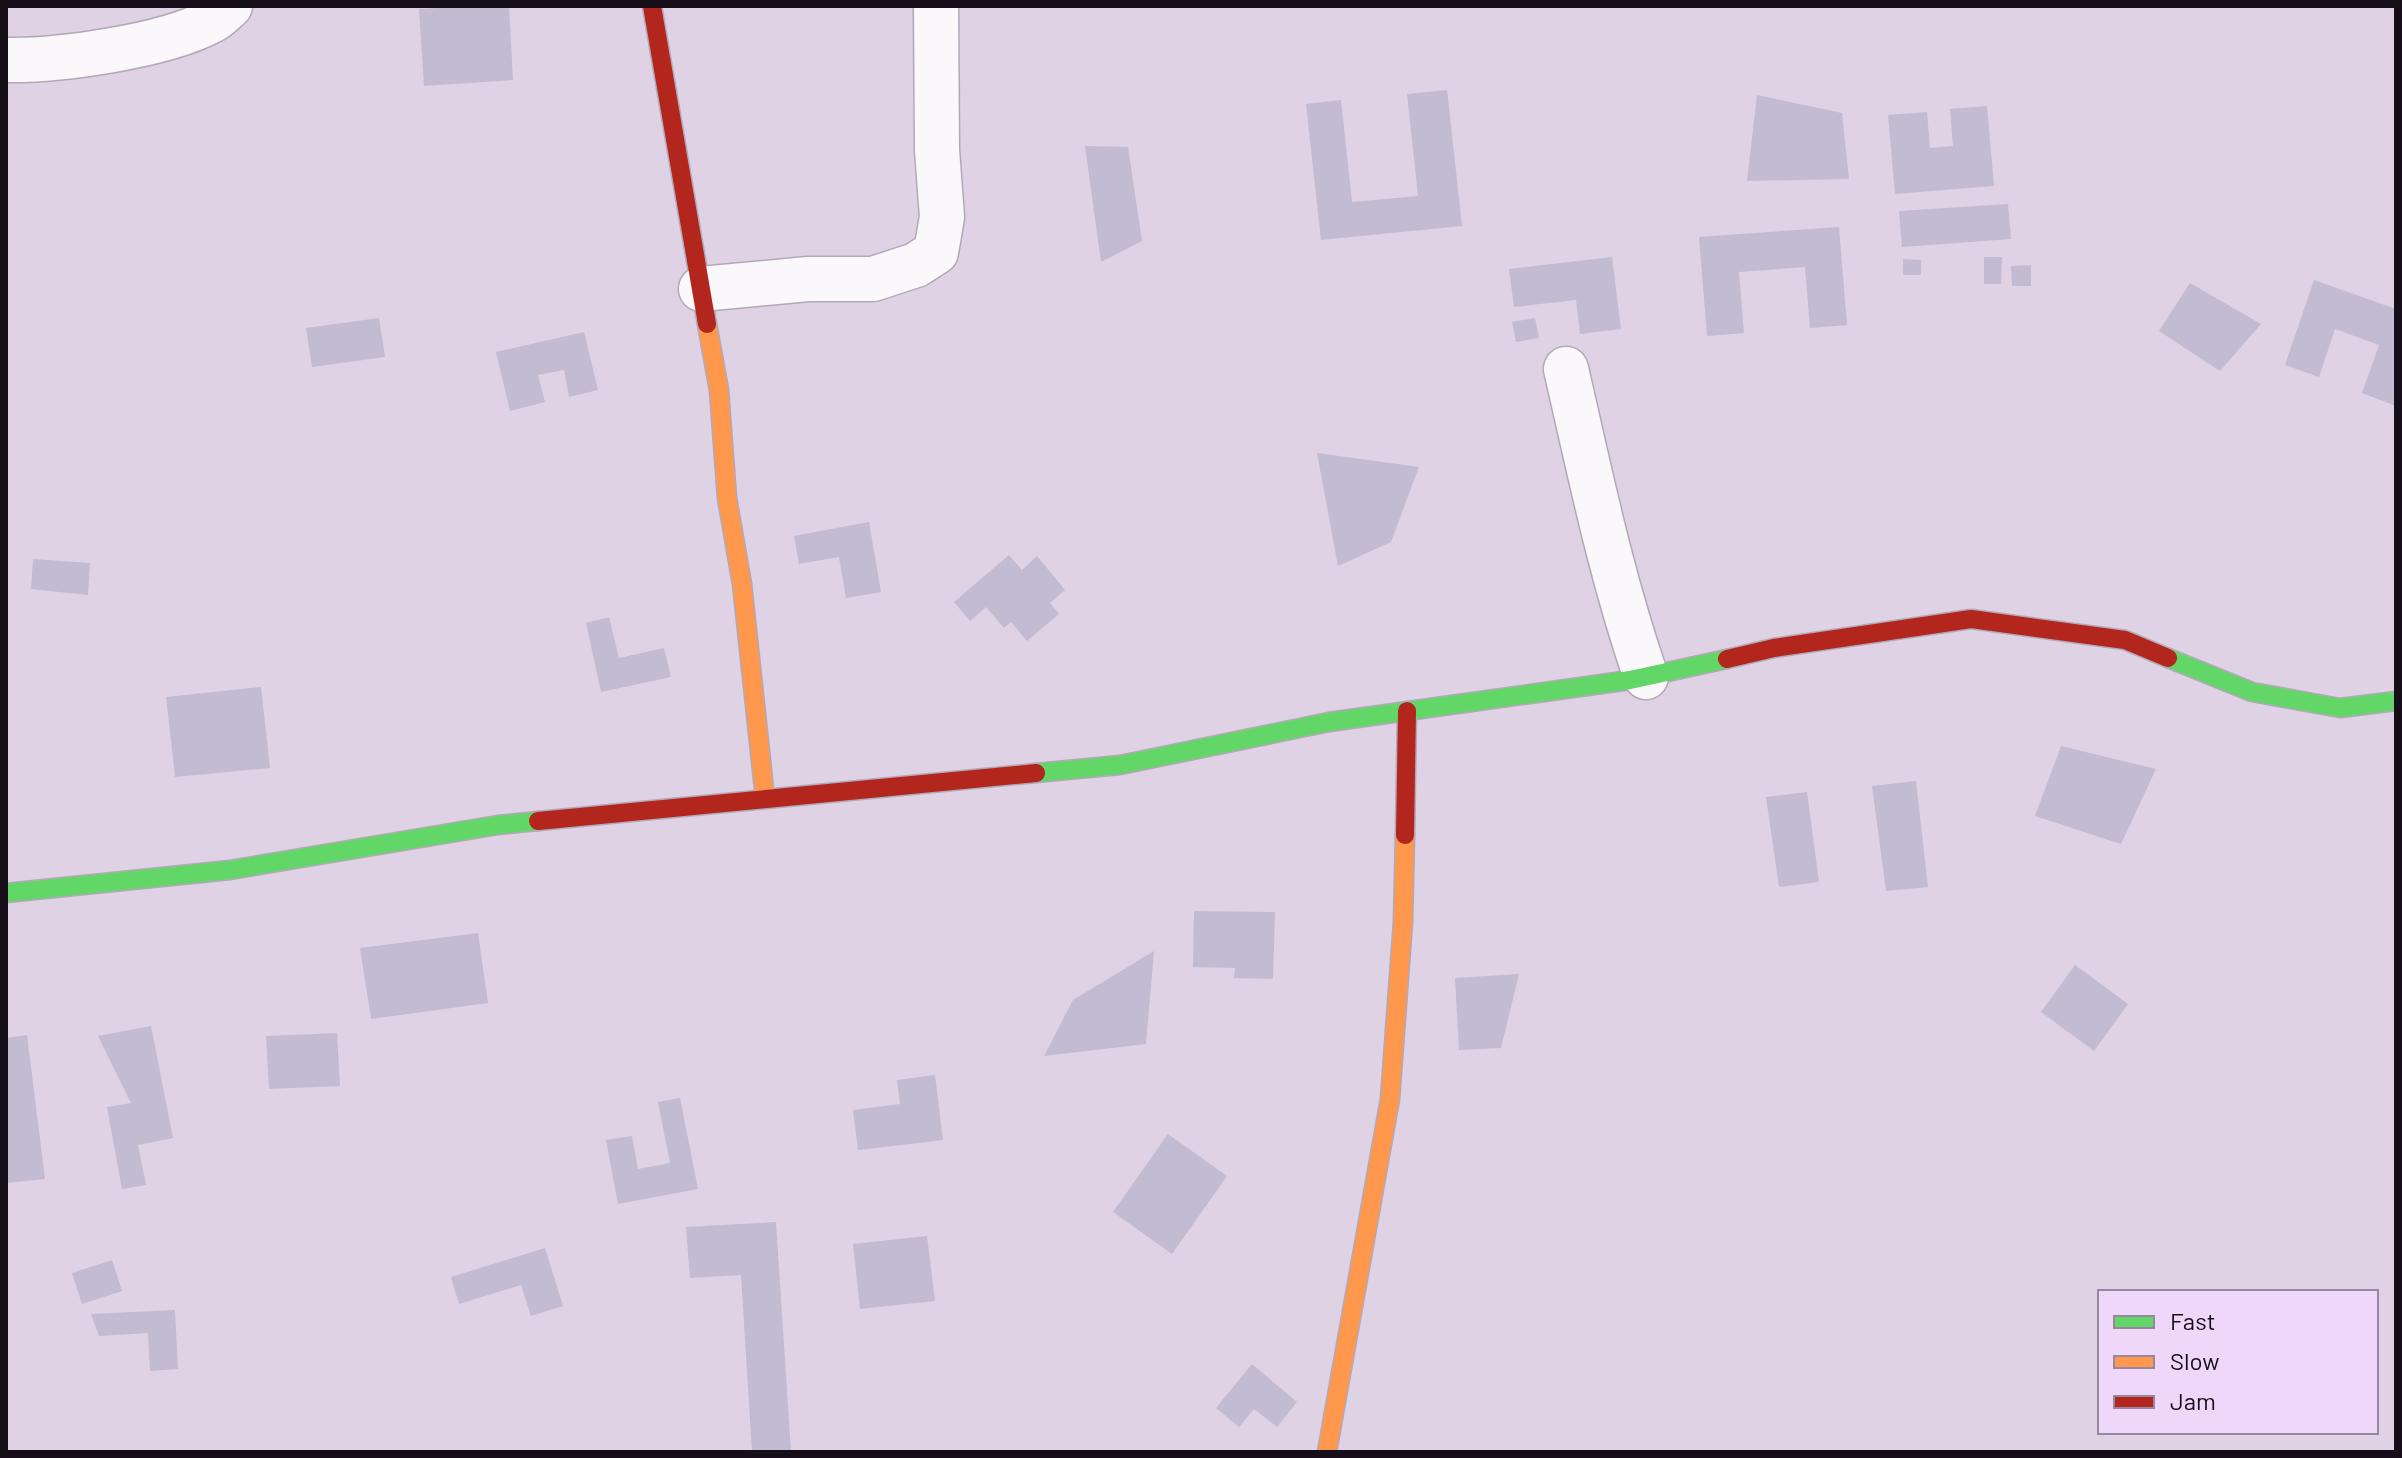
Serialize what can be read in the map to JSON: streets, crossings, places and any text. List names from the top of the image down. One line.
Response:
{"legend":["Fast","Slow","Jam"]}
